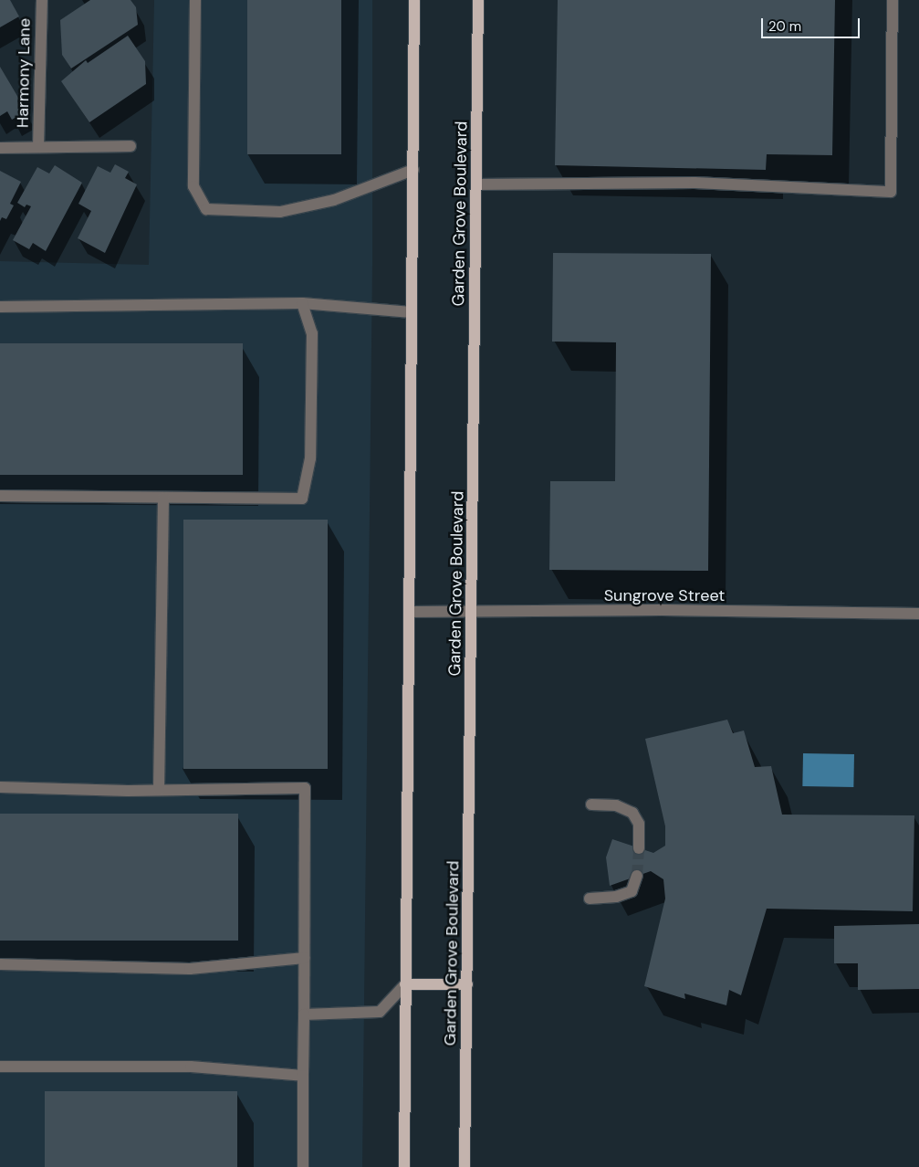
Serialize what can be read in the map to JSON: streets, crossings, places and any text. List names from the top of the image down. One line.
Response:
{"streets":{"main road":["Garden Grove Boulevard"],"street":["Harmony Lane","Sungrove Street"]},"crossings":[["Garden Grove Boulevard","Sungrove Street"]],"scale_bar":"20 m"}
